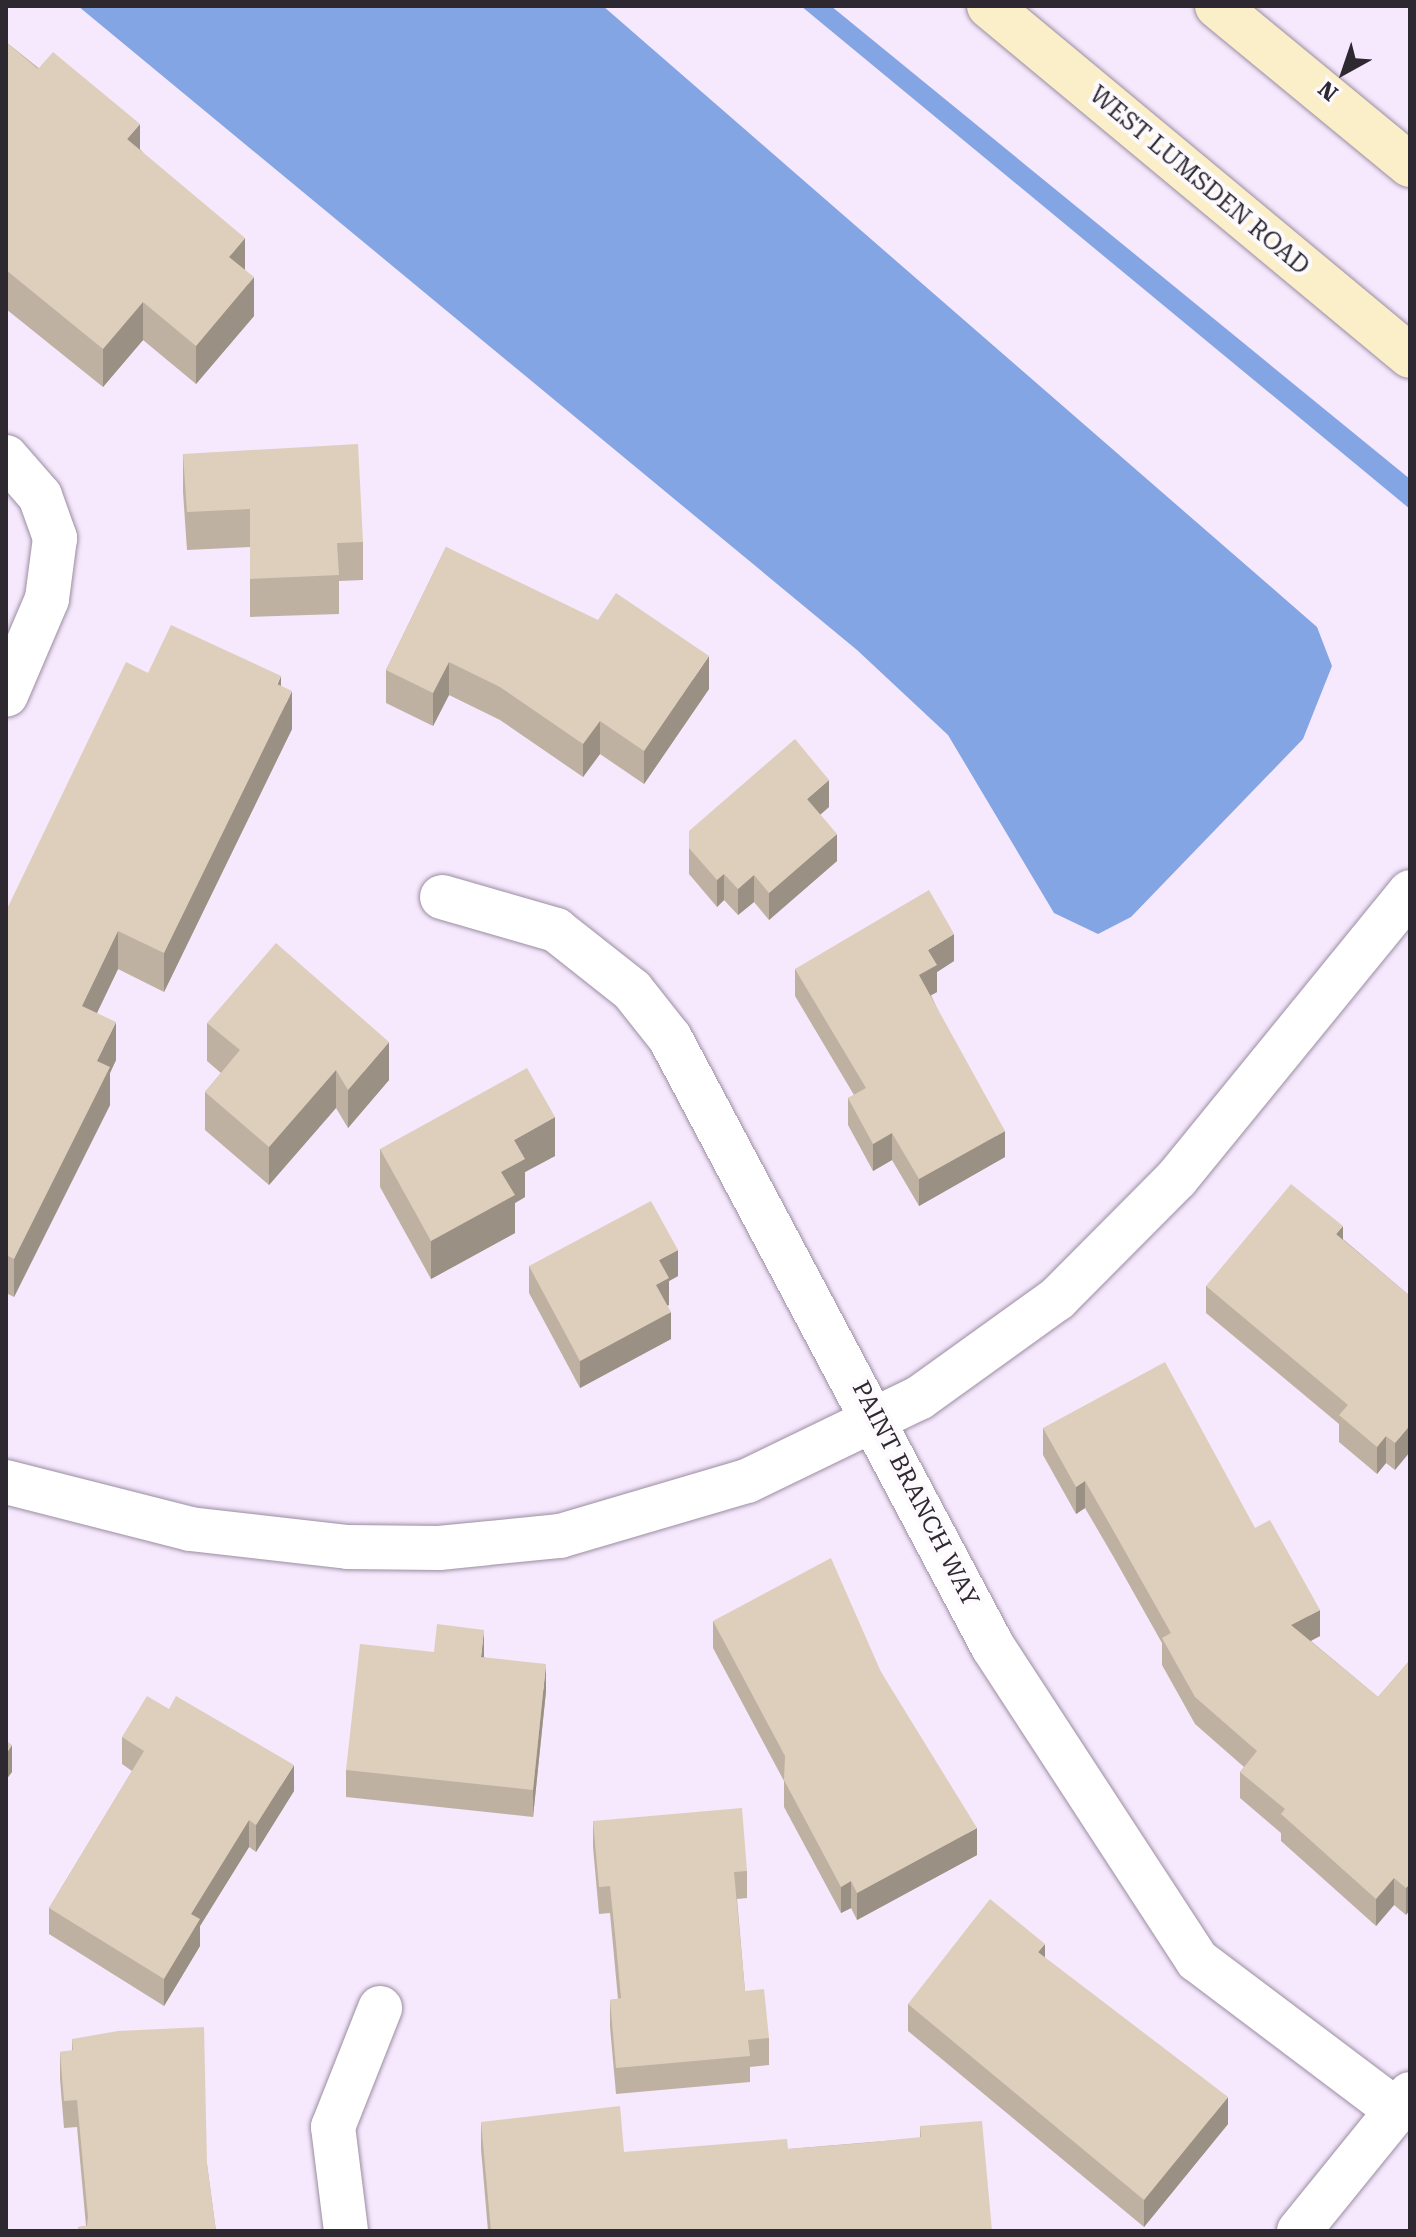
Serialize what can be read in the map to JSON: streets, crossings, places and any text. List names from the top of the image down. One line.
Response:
{"streets":{"main road":["WEST LUMSDEN ROAD"],"street":["PAINT BRANCH WAY"]},"north":"bottom left"}
